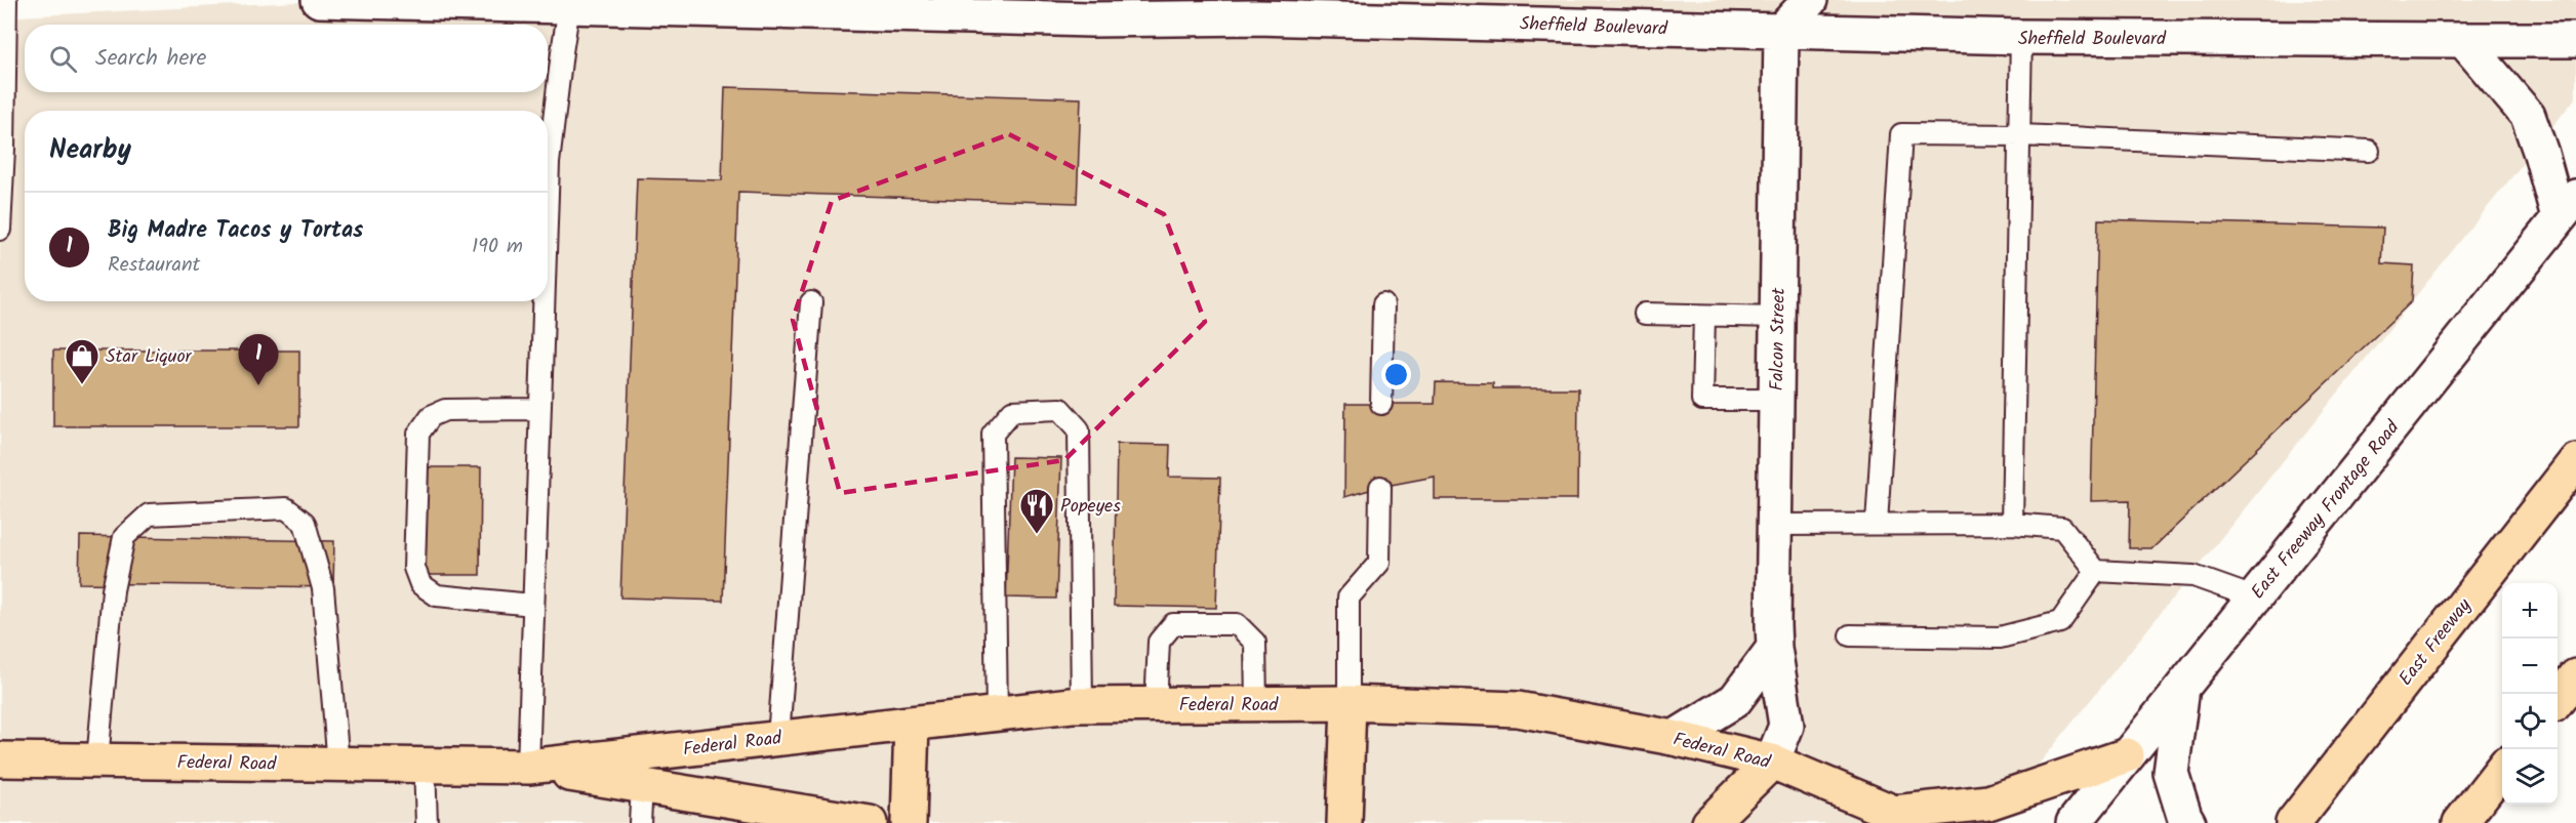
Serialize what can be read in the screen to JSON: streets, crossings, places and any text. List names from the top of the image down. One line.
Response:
{"streets":{"main road":["East Freeway","Federal Road"],"street":["Sheffield Boulevard","Falcon Street","East Freeway Frontage Road"]},"crossings":[["Sheffield Boulevard","Falcon Street"],["Falcon Street","Federal Road"]],"places":{"shop":["Star Liquor"],"restaurant":["Popeyes"]},"page":{"search":"Search here","heading":"Nearby","list":[{"mark":"1","name":"Big Madre Tacos y Tortas","note":"Restaurant","value":"190 m"}],"pins":"1","map_buttons":["+","−"]}}
